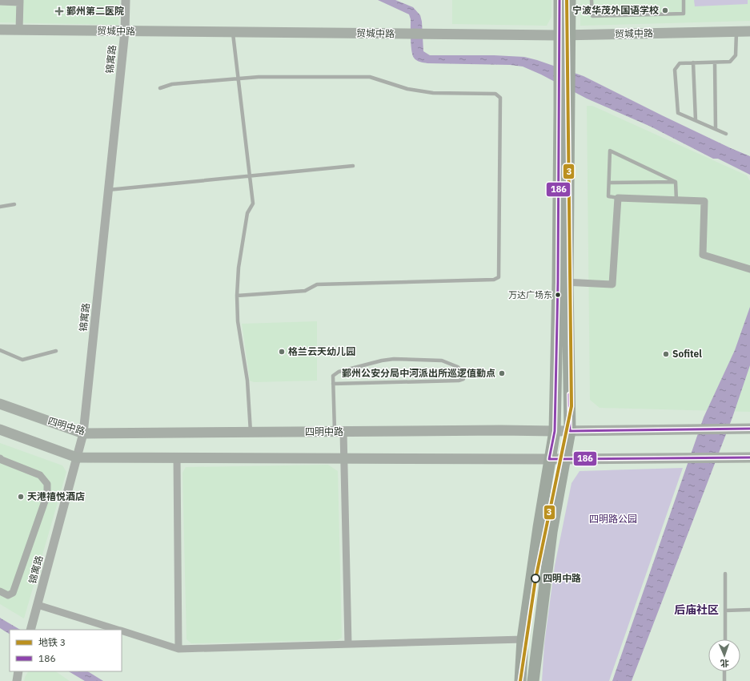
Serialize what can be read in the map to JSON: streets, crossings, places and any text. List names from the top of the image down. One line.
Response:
{"streets":{"main road":["贸城中路","四明中路"],"street":["锦寓路"]},"crossings":[["贸城中路","锦寓路"],["锦寓路","四明中路"]],"districts":["后庙社区"],"parks":["四明路公园"],"places":{"other":["宁波华茂外国语学校","万达广场东","格兰云天幼儿园","Sofitel","鄞州公安分局中河派出所巡逻值勤点","天港禧悦酒店","四明中路"],"health":["鄞州第二医院"]},"lines":["metro line 3","transit line 186"],"legend":["地铁 3","186"],"north":"bottom"}
